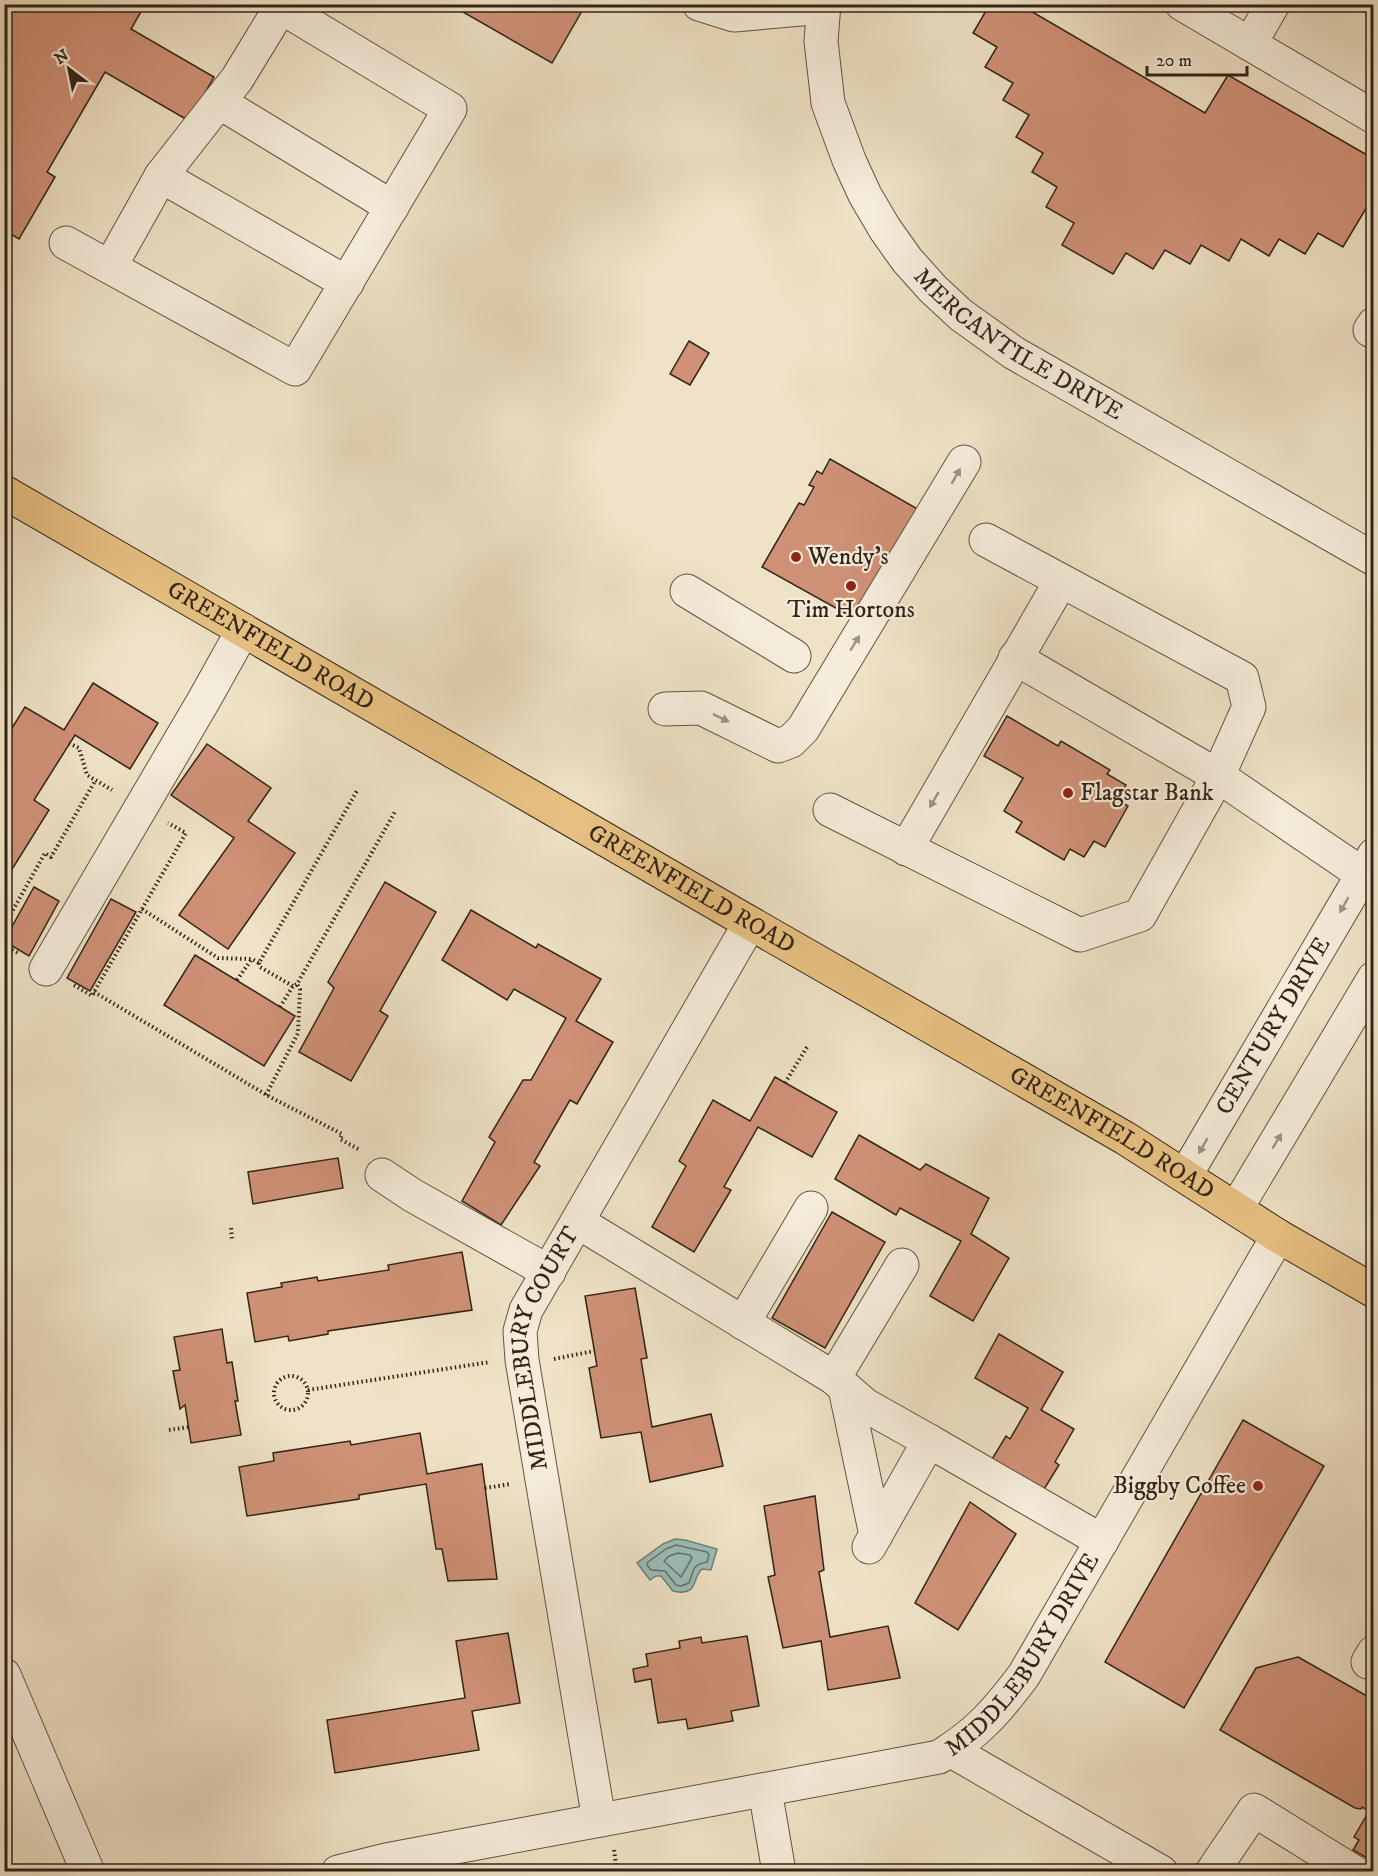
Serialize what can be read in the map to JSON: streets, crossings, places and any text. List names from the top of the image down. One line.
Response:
{"streets":{"main road":["GREENFIELD ROAD"],"street":["MERCANTILE DRIVE","CENTURY DRIVE","MIDDLEBURY COURT","MIDDLEBURY DRIVE"]},"crossings":[["GREENFIELD ROAD","CENTURY DRIVE"],["GREENFIELD ROAD","MIDDLEBURY COURT"],["GREENFIELD ROAD","MIDDLEBURY DRIVE"],["MIDDLEBURY COURT","MIDDLEBURY DRIVE"]],"places":["Wendy's","Tim Hortons","Flagstar Bank","Biggby Coffee"],"scale_bar":"20 m","north":"top left"}
